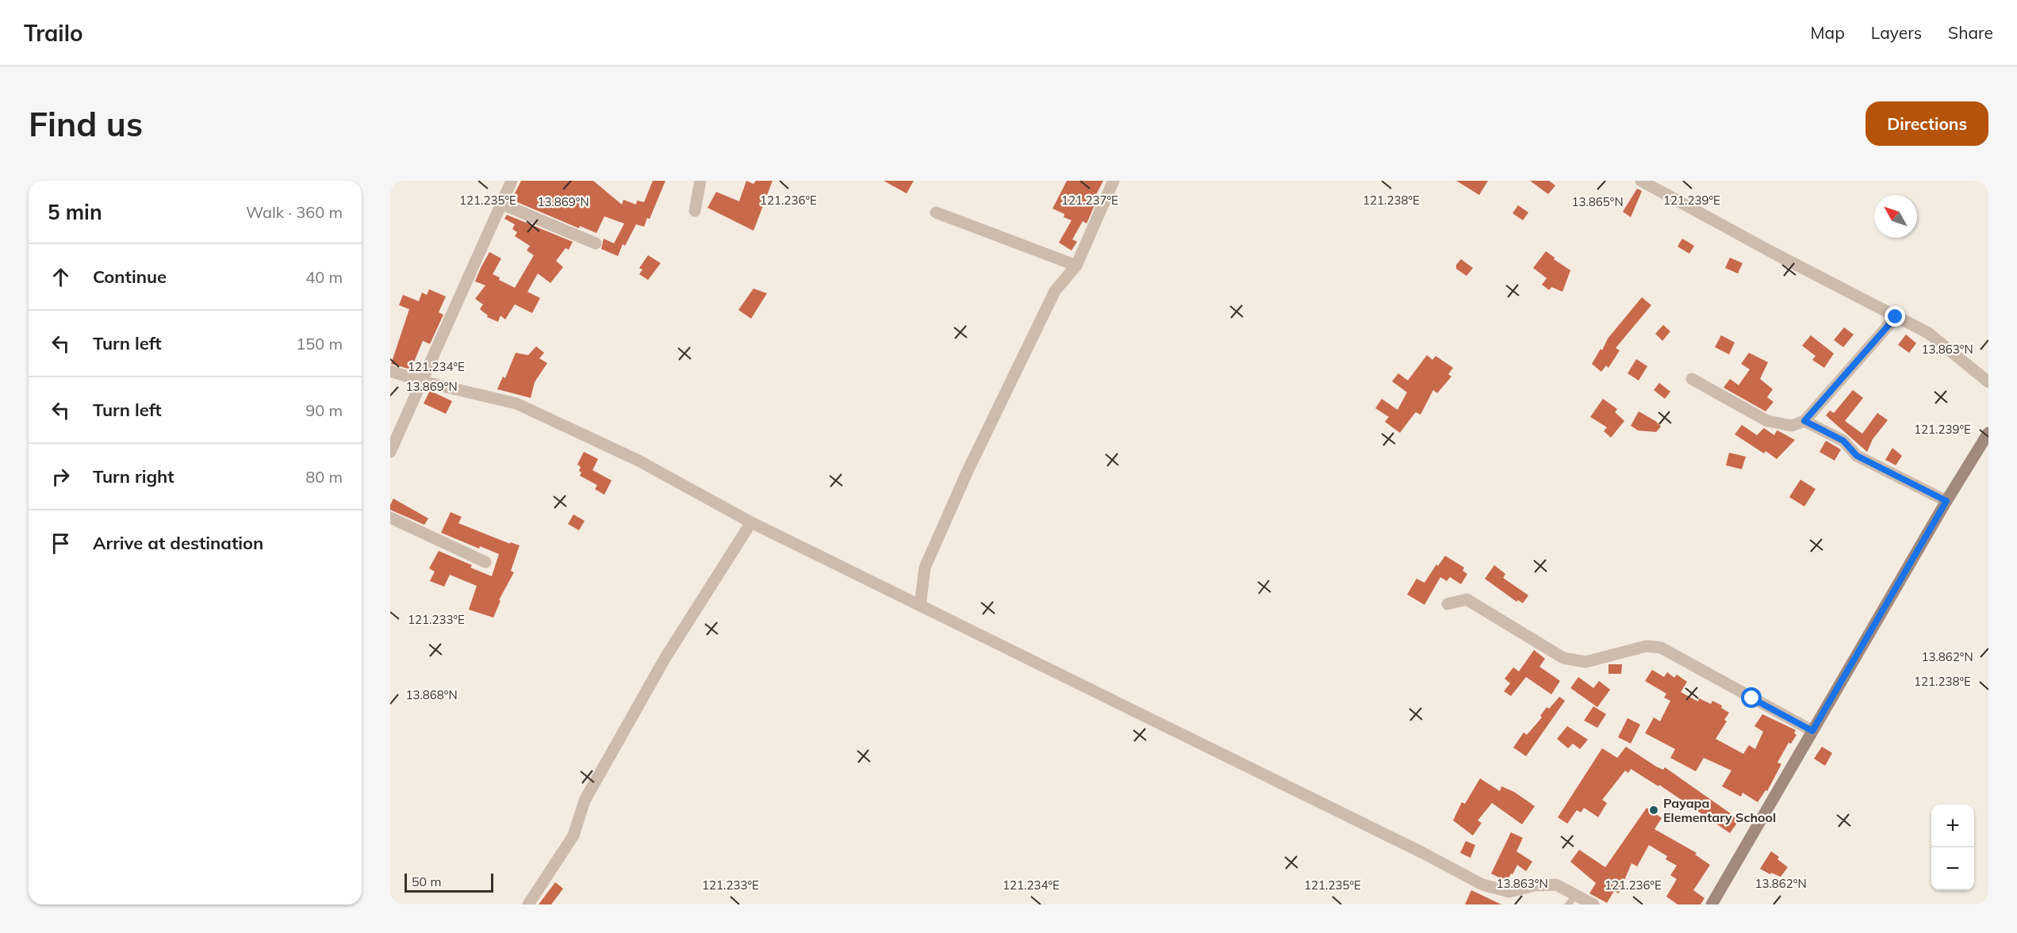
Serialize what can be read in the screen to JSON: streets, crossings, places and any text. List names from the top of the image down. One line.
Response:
{"places":["Payapa Elementary School"],"scale_bar":"50 m","north":"top left","page":{"header":"Trailo","nav":["Map","Layers","Share"],"buttons":"Directions","title":"Find us","heading":["5 min","Walk · 360 m"],"list":[["Continue","40 m"],["Turn left","150 m"],["Turn left","90 m"],["Turn right","80 m"],"Arrive at destination"],"map_buttons":["+","−"],"scale":"50 m"},"coordinates":["121.239°E","121.235°E","121.236°E","121.237°E","121.238°E","13.869°N","13.865°N","13.863°N","121.234°E","121.233°E","13.862°N","13.868°N"]}
